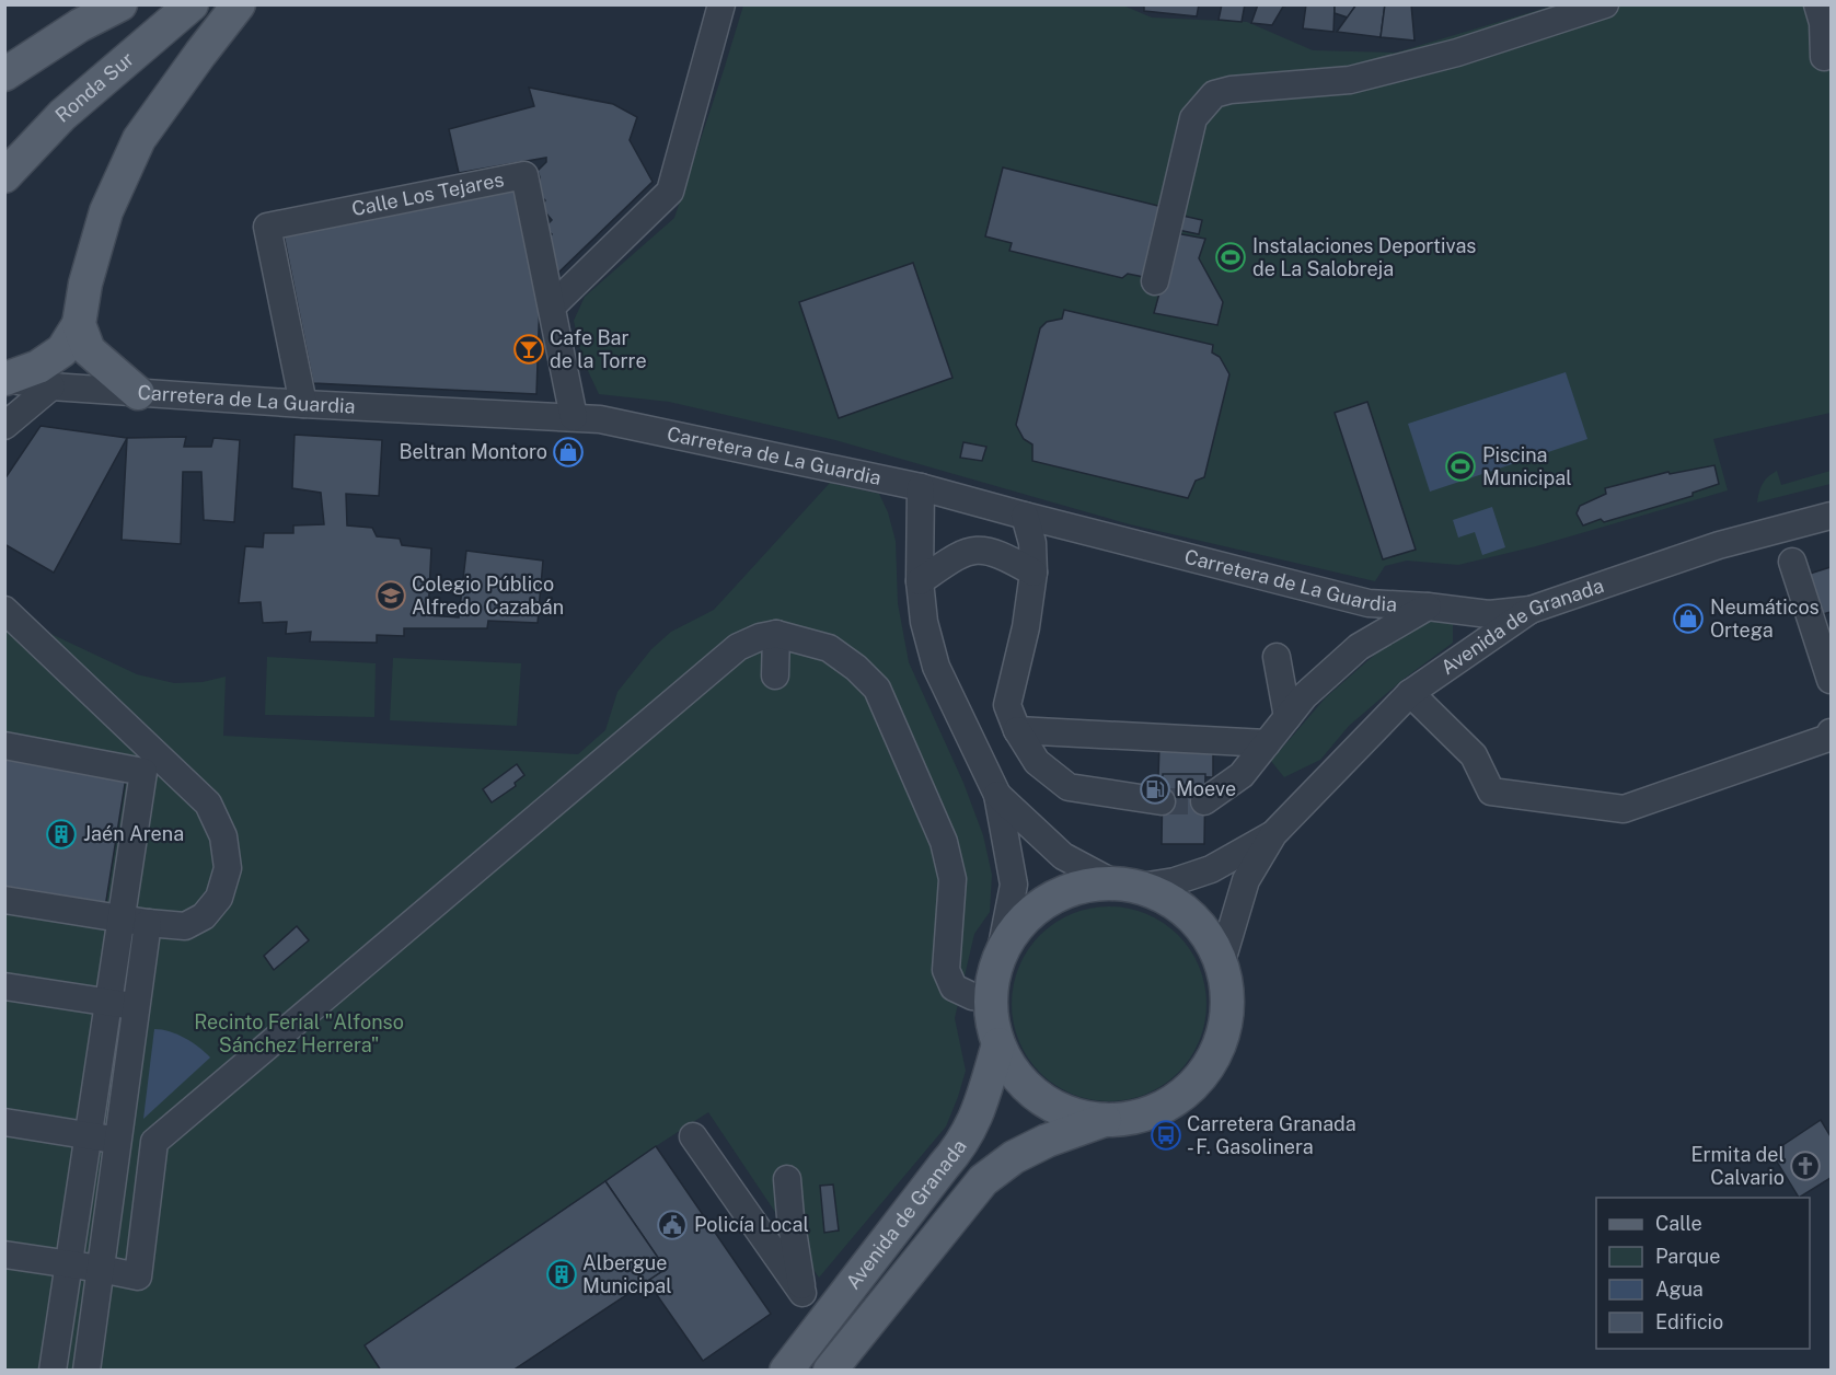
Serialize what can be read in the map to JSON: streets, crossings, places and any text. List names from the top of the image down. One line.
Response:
{"streets":{"main road":["Ronda Sur","Avenida de Granada"],"street":["Calle Los Tejares","Carretera de La Guardia"]},"crossings":[["Calle Los Tejares","Carretera de La Guardia"],["Carretera de La Guardia","Avenida de Granada"]],"parks":["Recinto Ferial \"Alfonso Sánchez Herrera\""],"places":{"sports":["Instalaciones Deportivas de La Salobreja","Piscina Municipal"],"bar":["Cafe Bar de la Torre"],"shop":["Beltran Montoro","Neumáticos Ortega"],"school or university":["Colegio Público Alfredo Cazabán"],"fuel station":["Moeve"],"building":["Jaén Arena","Albergue Municipal"],"bus stop":["Carretera Granada - F. Gasolinera"],"church":["Ermita del Calvario"],"public building":["Policía Local"]},"legend":["Calle","Parque","Agua","Edificio"]}
